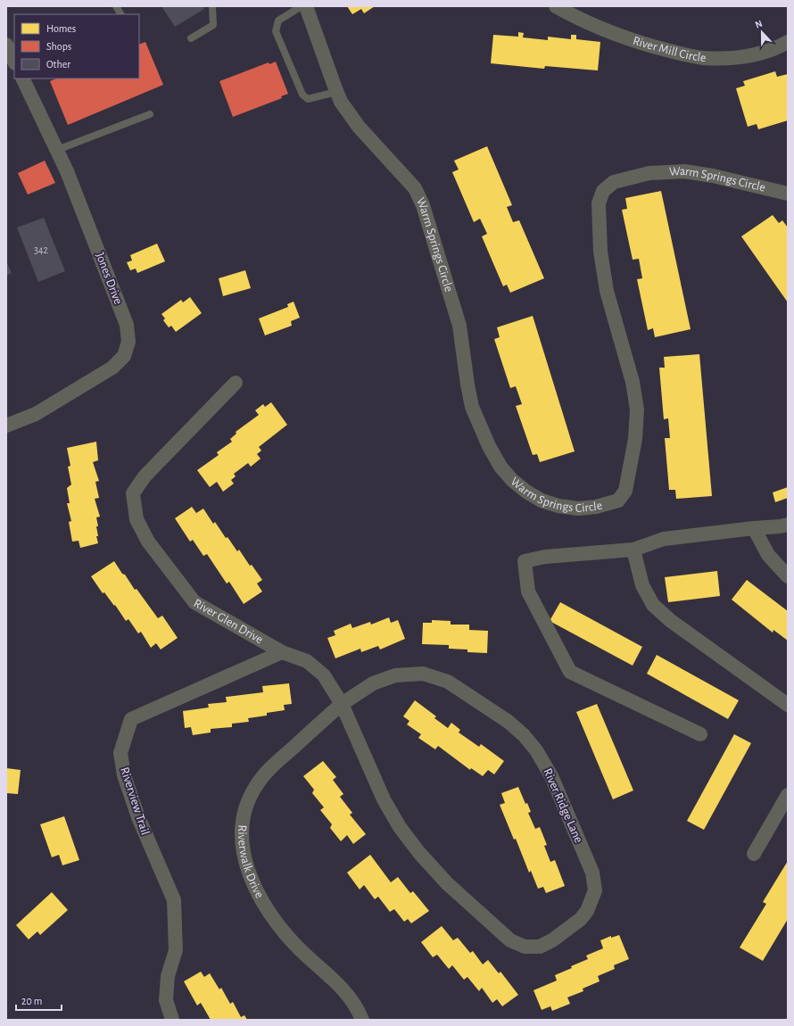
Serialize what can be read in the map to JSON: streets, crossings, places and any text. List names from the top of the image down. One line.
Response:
{"streets":{"street":["River Mill Circle","Warm Springs Circle","Jones Drive","River Glen Drive","Riverview Trail","River Ridge Lane","Riverwalk Drive"]},"crossings":[["River Glen Drive","Riverview Trail"],["River Glen Drive","River Ridge Lane"],["River Glen Drive","Riverwalk Drive"],["River Ridge Lane","Riverwalk Drive"]],"house_numbers":["342"],"legend":["Homes","Shops","Other"],"scale_bar":"20 m","north":"top"}
